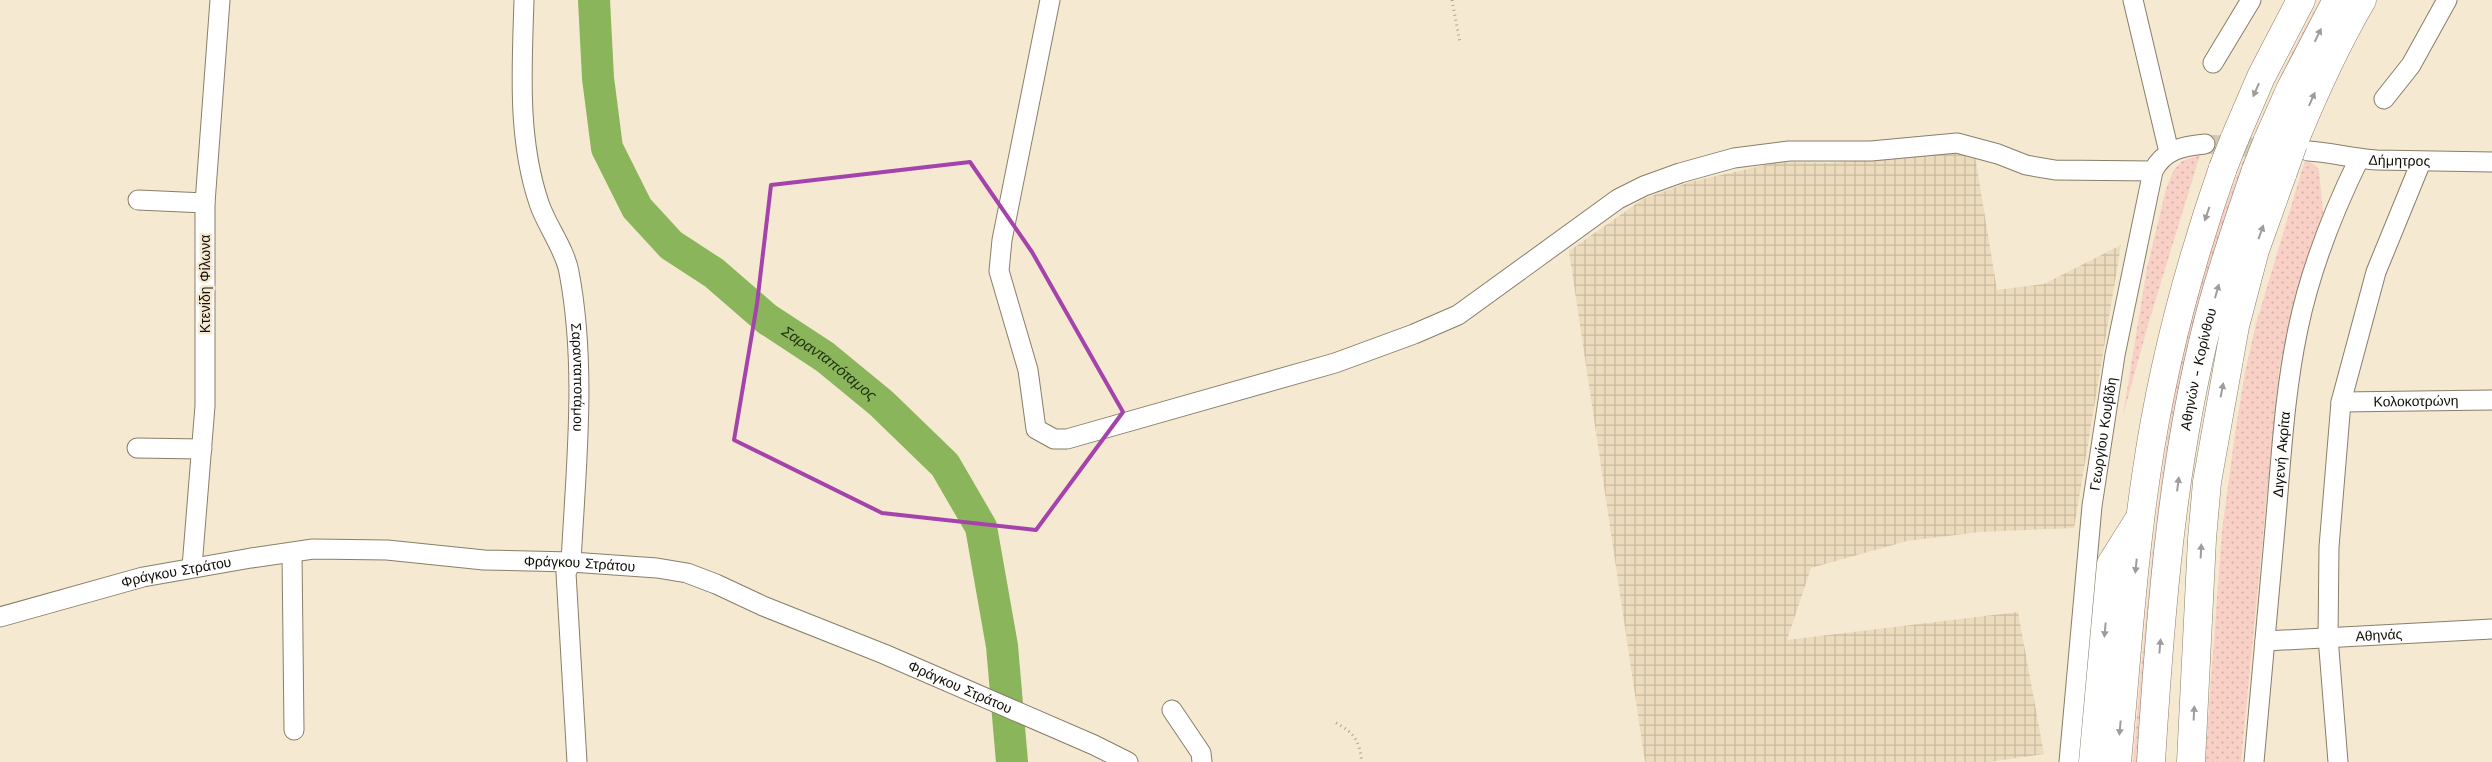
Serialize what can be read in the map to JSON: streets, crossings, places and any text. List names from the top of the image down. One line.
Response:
{"streets":{"highway":["Αθηνών - Κορίνθου"],"street":["Δήμητρος","Κτενίδη Φίλωνα","Σαρανταποτάμου","Κολοκοτρώνη","Γεωργίου Κουβίδη","Διγενή Ακρίτα","Φράγκου Στράτου","Αθηνάς"]},"crossings":[["Δήμητρος","Αθηνών - Κορίνθου"],["Δήμητρος","Διγενή Ακρίτα"],["Κτενίδη Φίλωνα","Φράγκου Στράτου"],["Σαρανταποτάμου","Φράγκου Στράτου"],["Διγενή Ακρίτα","Αθηνάς"]],"water":["Σαρανταπόταμος"]}
